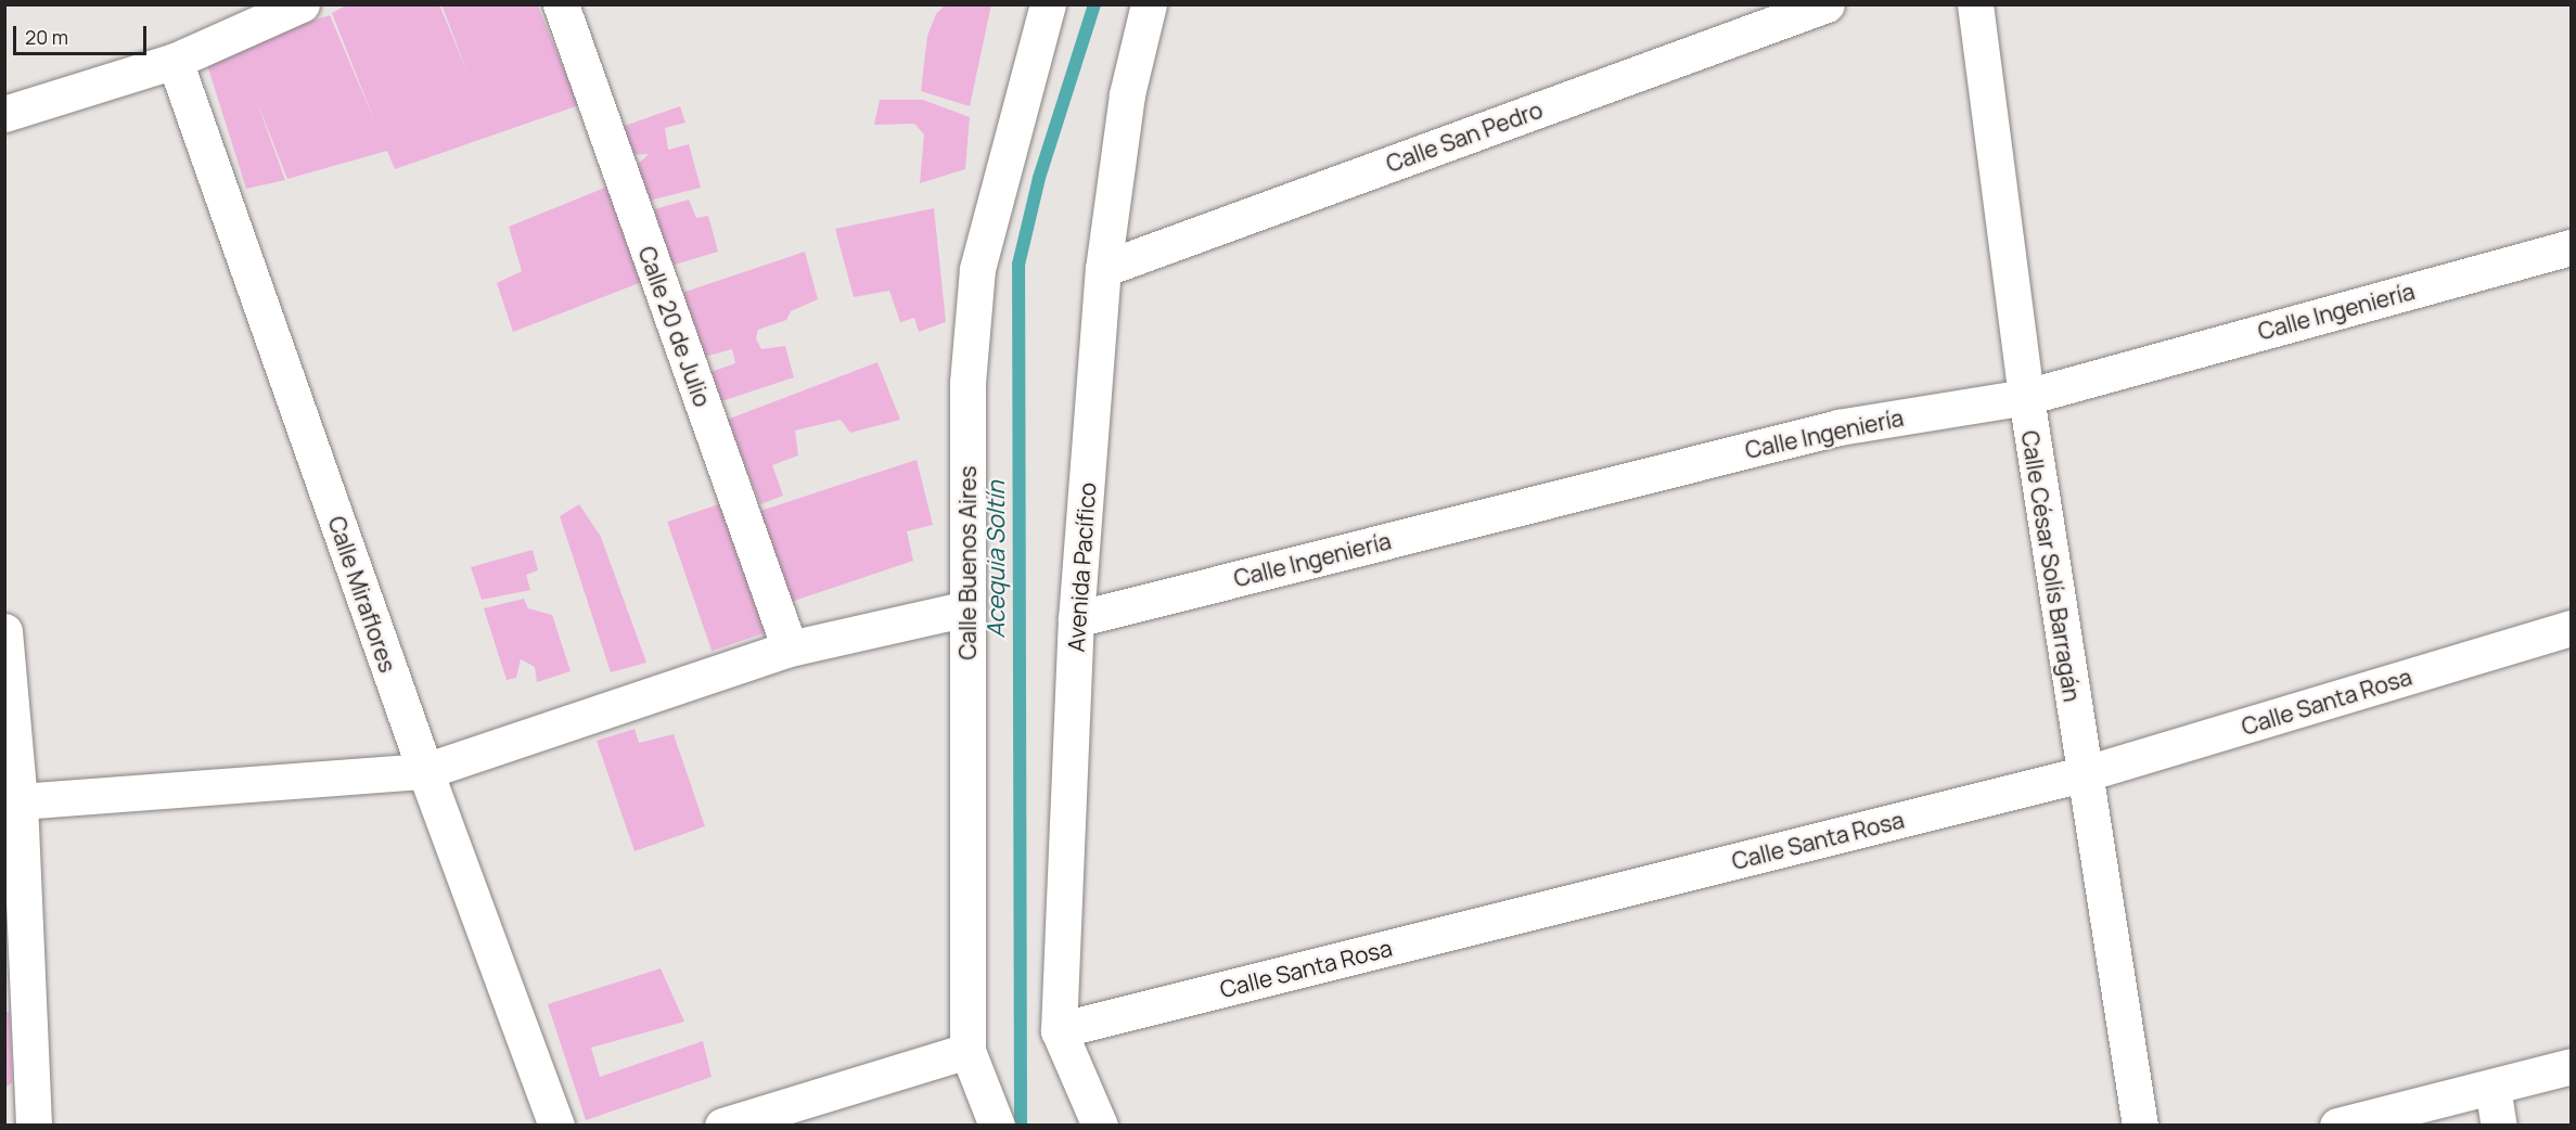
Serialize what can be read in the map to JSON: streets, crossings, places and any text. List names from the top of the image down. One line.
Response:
{"streets":{"street":["Calle San Pedro","Calle Ingeniería","Calle 20 de Julio","Calle Buenos Aires","Calle César Solís Barragán","Avenida Pacífico","Calle Miraflores","Calle Santa Rosa"]},"crossings":[["Calle San Pedro","Avenida Pacífico"],["Calle Ingeniería","Calle César Solís Barragán"],["Calle Ingeniería","Avenida Pacífico"],["Calle César Solís Barragán","Calle Santa Rosa"],["Avenida Pacífico","Calle Santa Rosa"]],"water":["Acequia Soltín"],"scale_bar":"20 m"}
